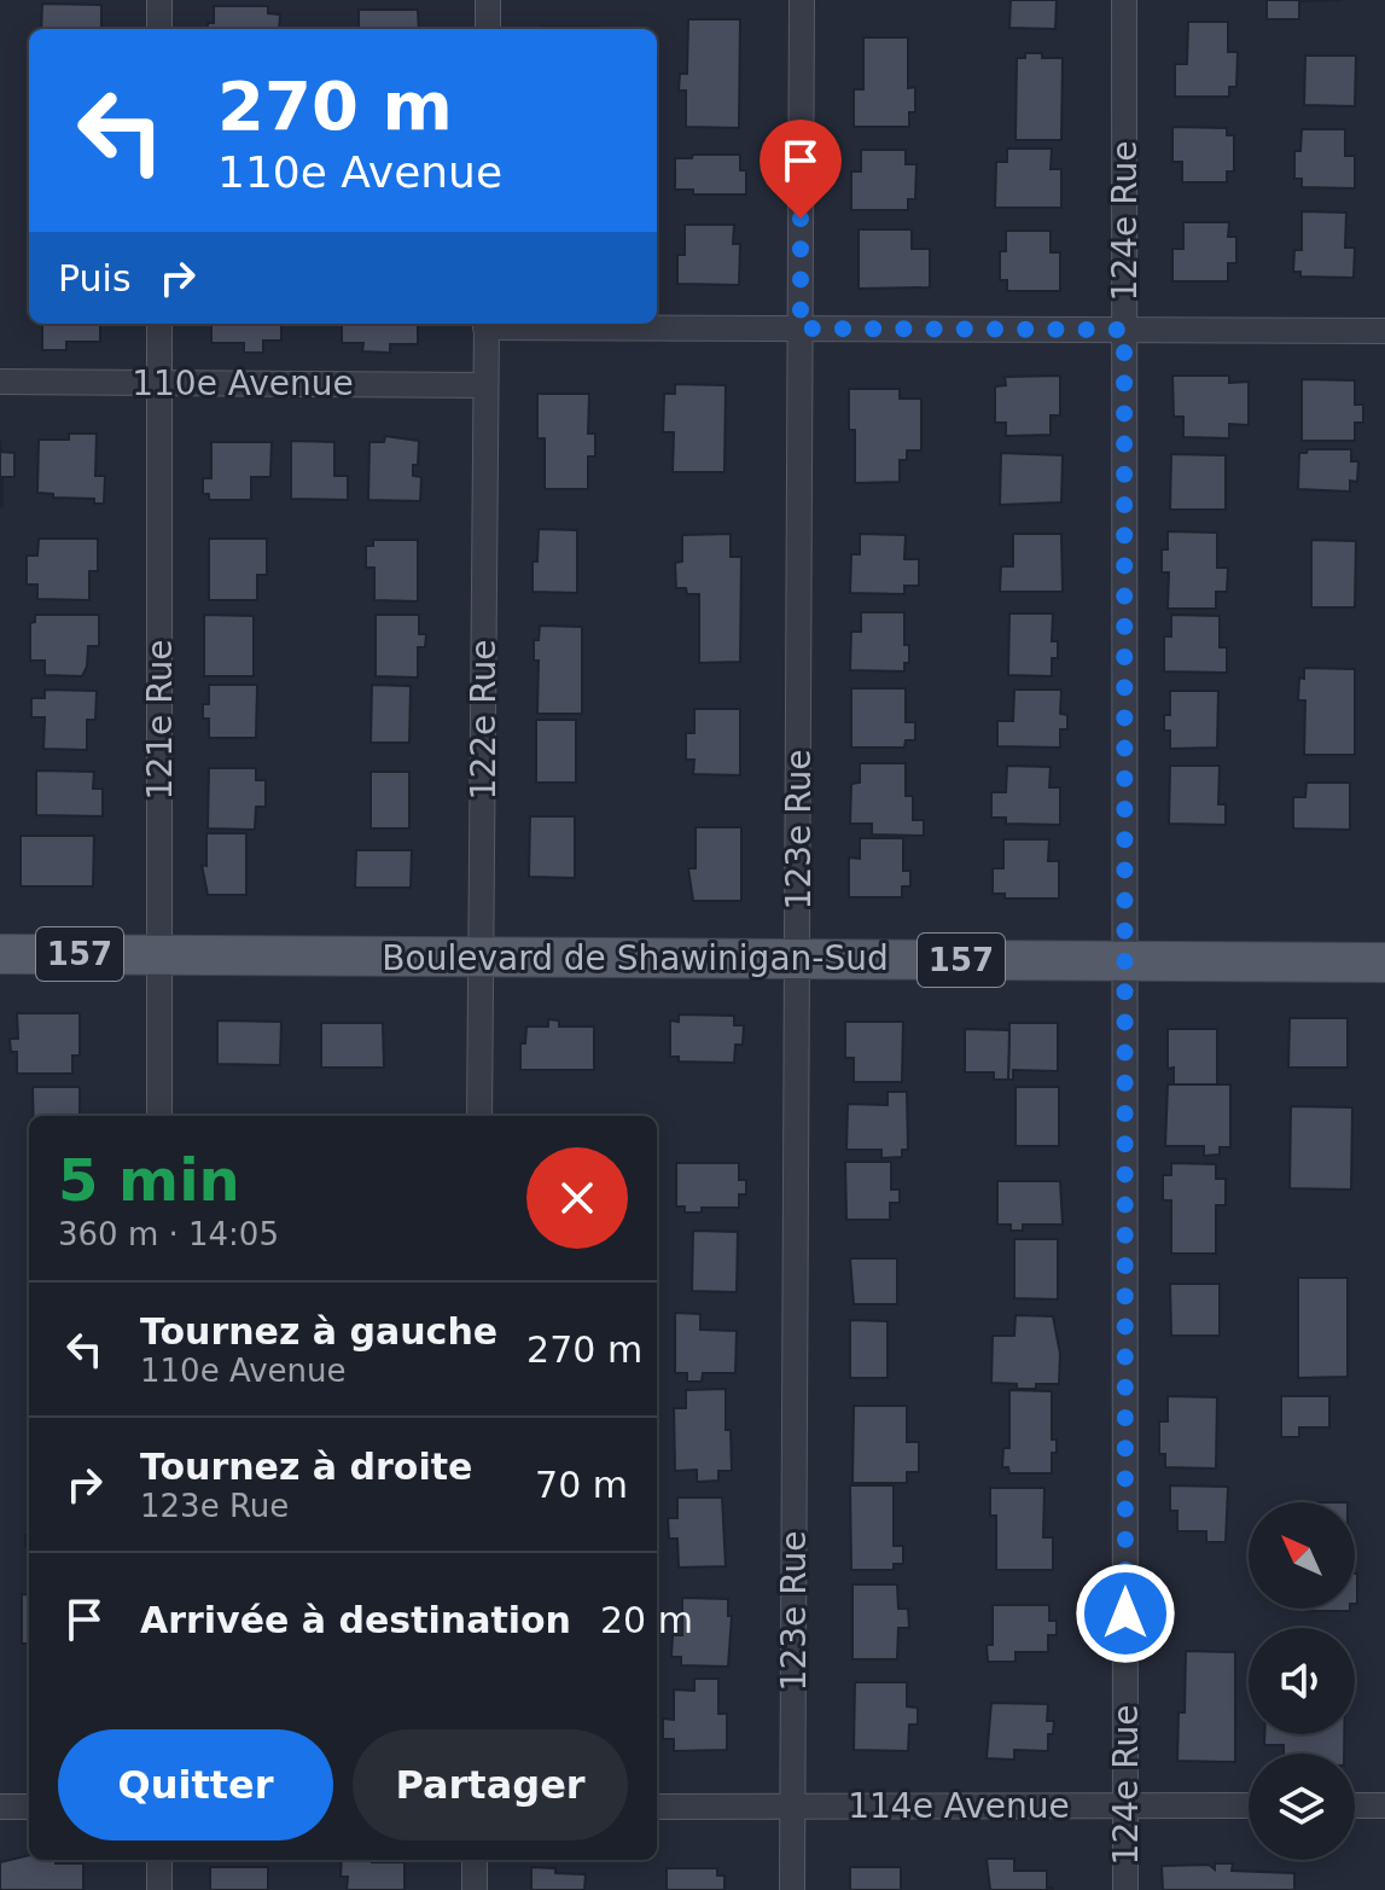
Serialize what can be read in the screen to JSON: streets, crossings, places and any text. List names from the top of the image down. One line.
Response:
{"streets":{"main road":["157","Boulevard de Shawinigan-Sud"],"street":["124e Rue","110e Avenue","121e Rue","122e Rue","123e Rue","114e Avenue"]},"crossings":[["124e Rue","Boulevard de Shawinigan-Sud"],["124e Rue","114e Avenue"],["110e Avenue","121e Rue"],["110e Avenue","122e Rue"],["121e Rue","Boulevard de Shawinigan-Sud"],["122e Rue","Boulevard de Shawinigan-Sud"],["123e Rue","Boulevard de Shawinigan-Sud"],["123e Rue","114e Avenue"]],"north":"top left","page":{"turn":["270 m","110e Avenue"],"then":"Puis","heading":["5 min","360 m · 14:05"],"list":[{"name":"Tournez à gauche","note":"110e Avenue","value":"270 m"},{"name":"Tournez à droite","note":"123e Rue","value":"70 m"},{"name":"Arrivée à destination","value":"20 m"}],"buttons":["Quitter","Partager"]}}
